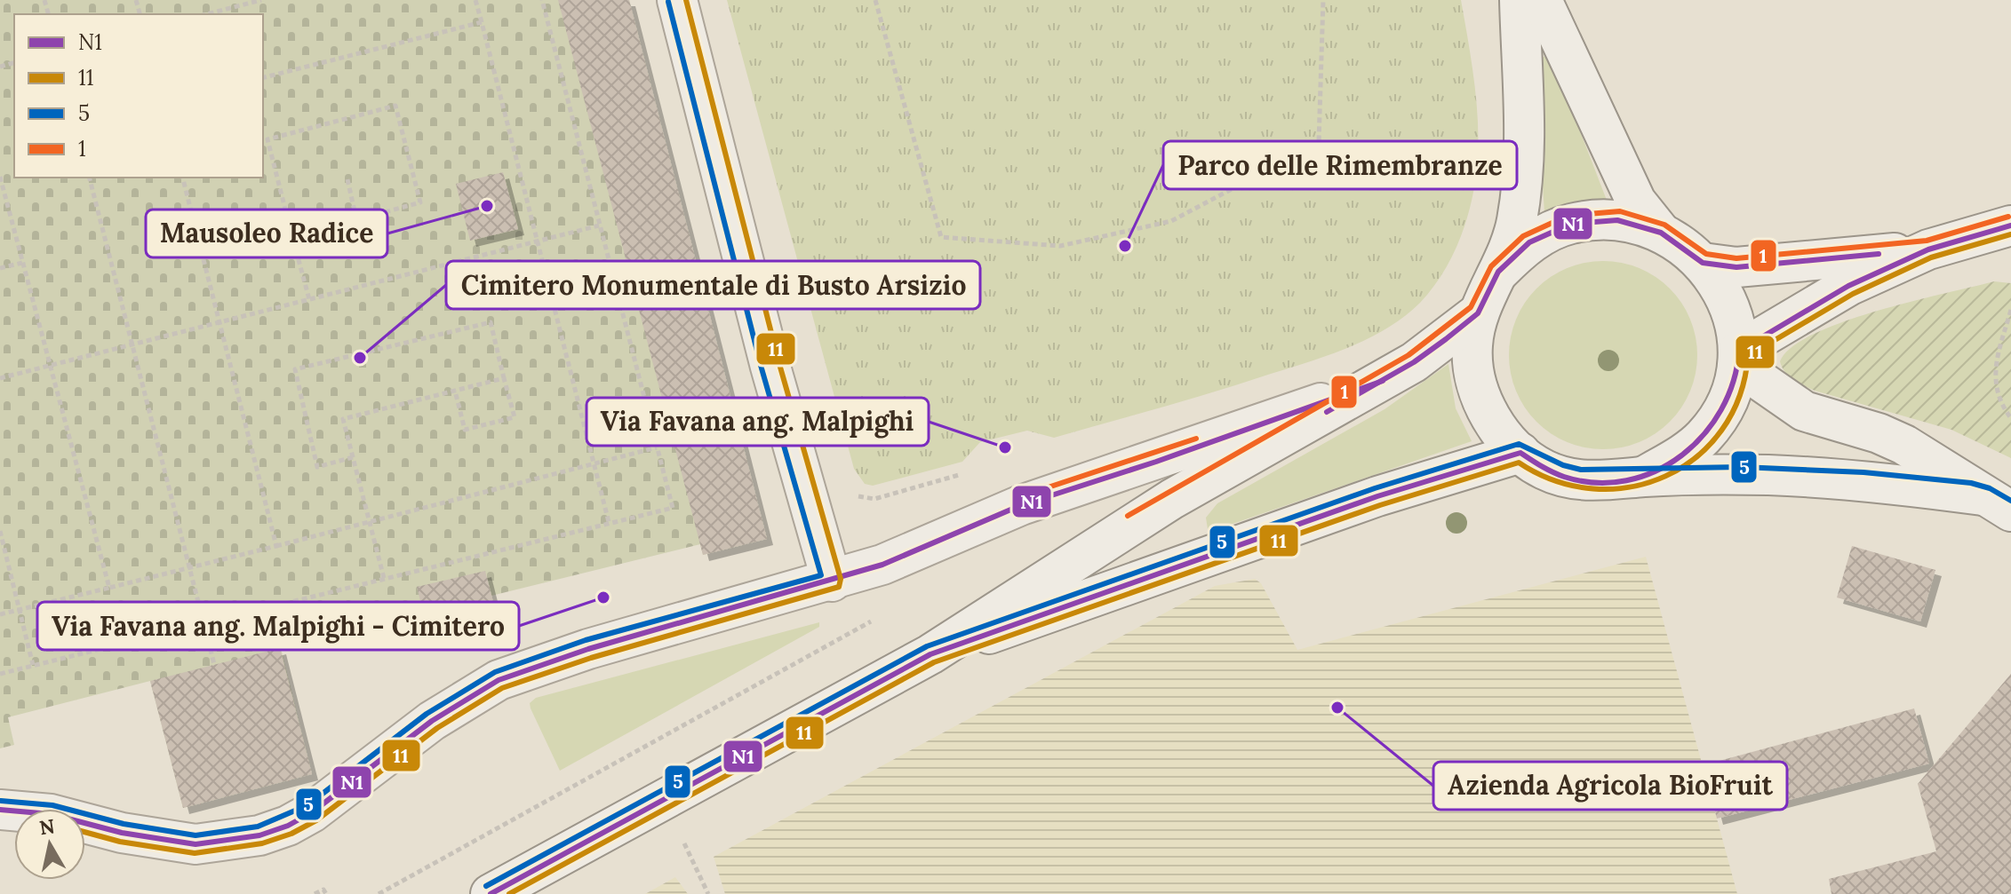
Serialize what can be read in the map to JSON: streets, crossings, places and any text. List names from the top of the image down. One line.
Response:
{"places":["Mausoleo Radice","Parco delle Rimembranze","Cimitero Monumentale di Busto Arsizio","Via Favana ang. Malpighi","Via Favana ang. Malpighi - Cimitero","Azienda Agricola BioFruit"],"lines":["transit line 11","transit line 5","transit line 1","transit line N1"],"legend":["N1","11","5","1"],"north":"top"}
